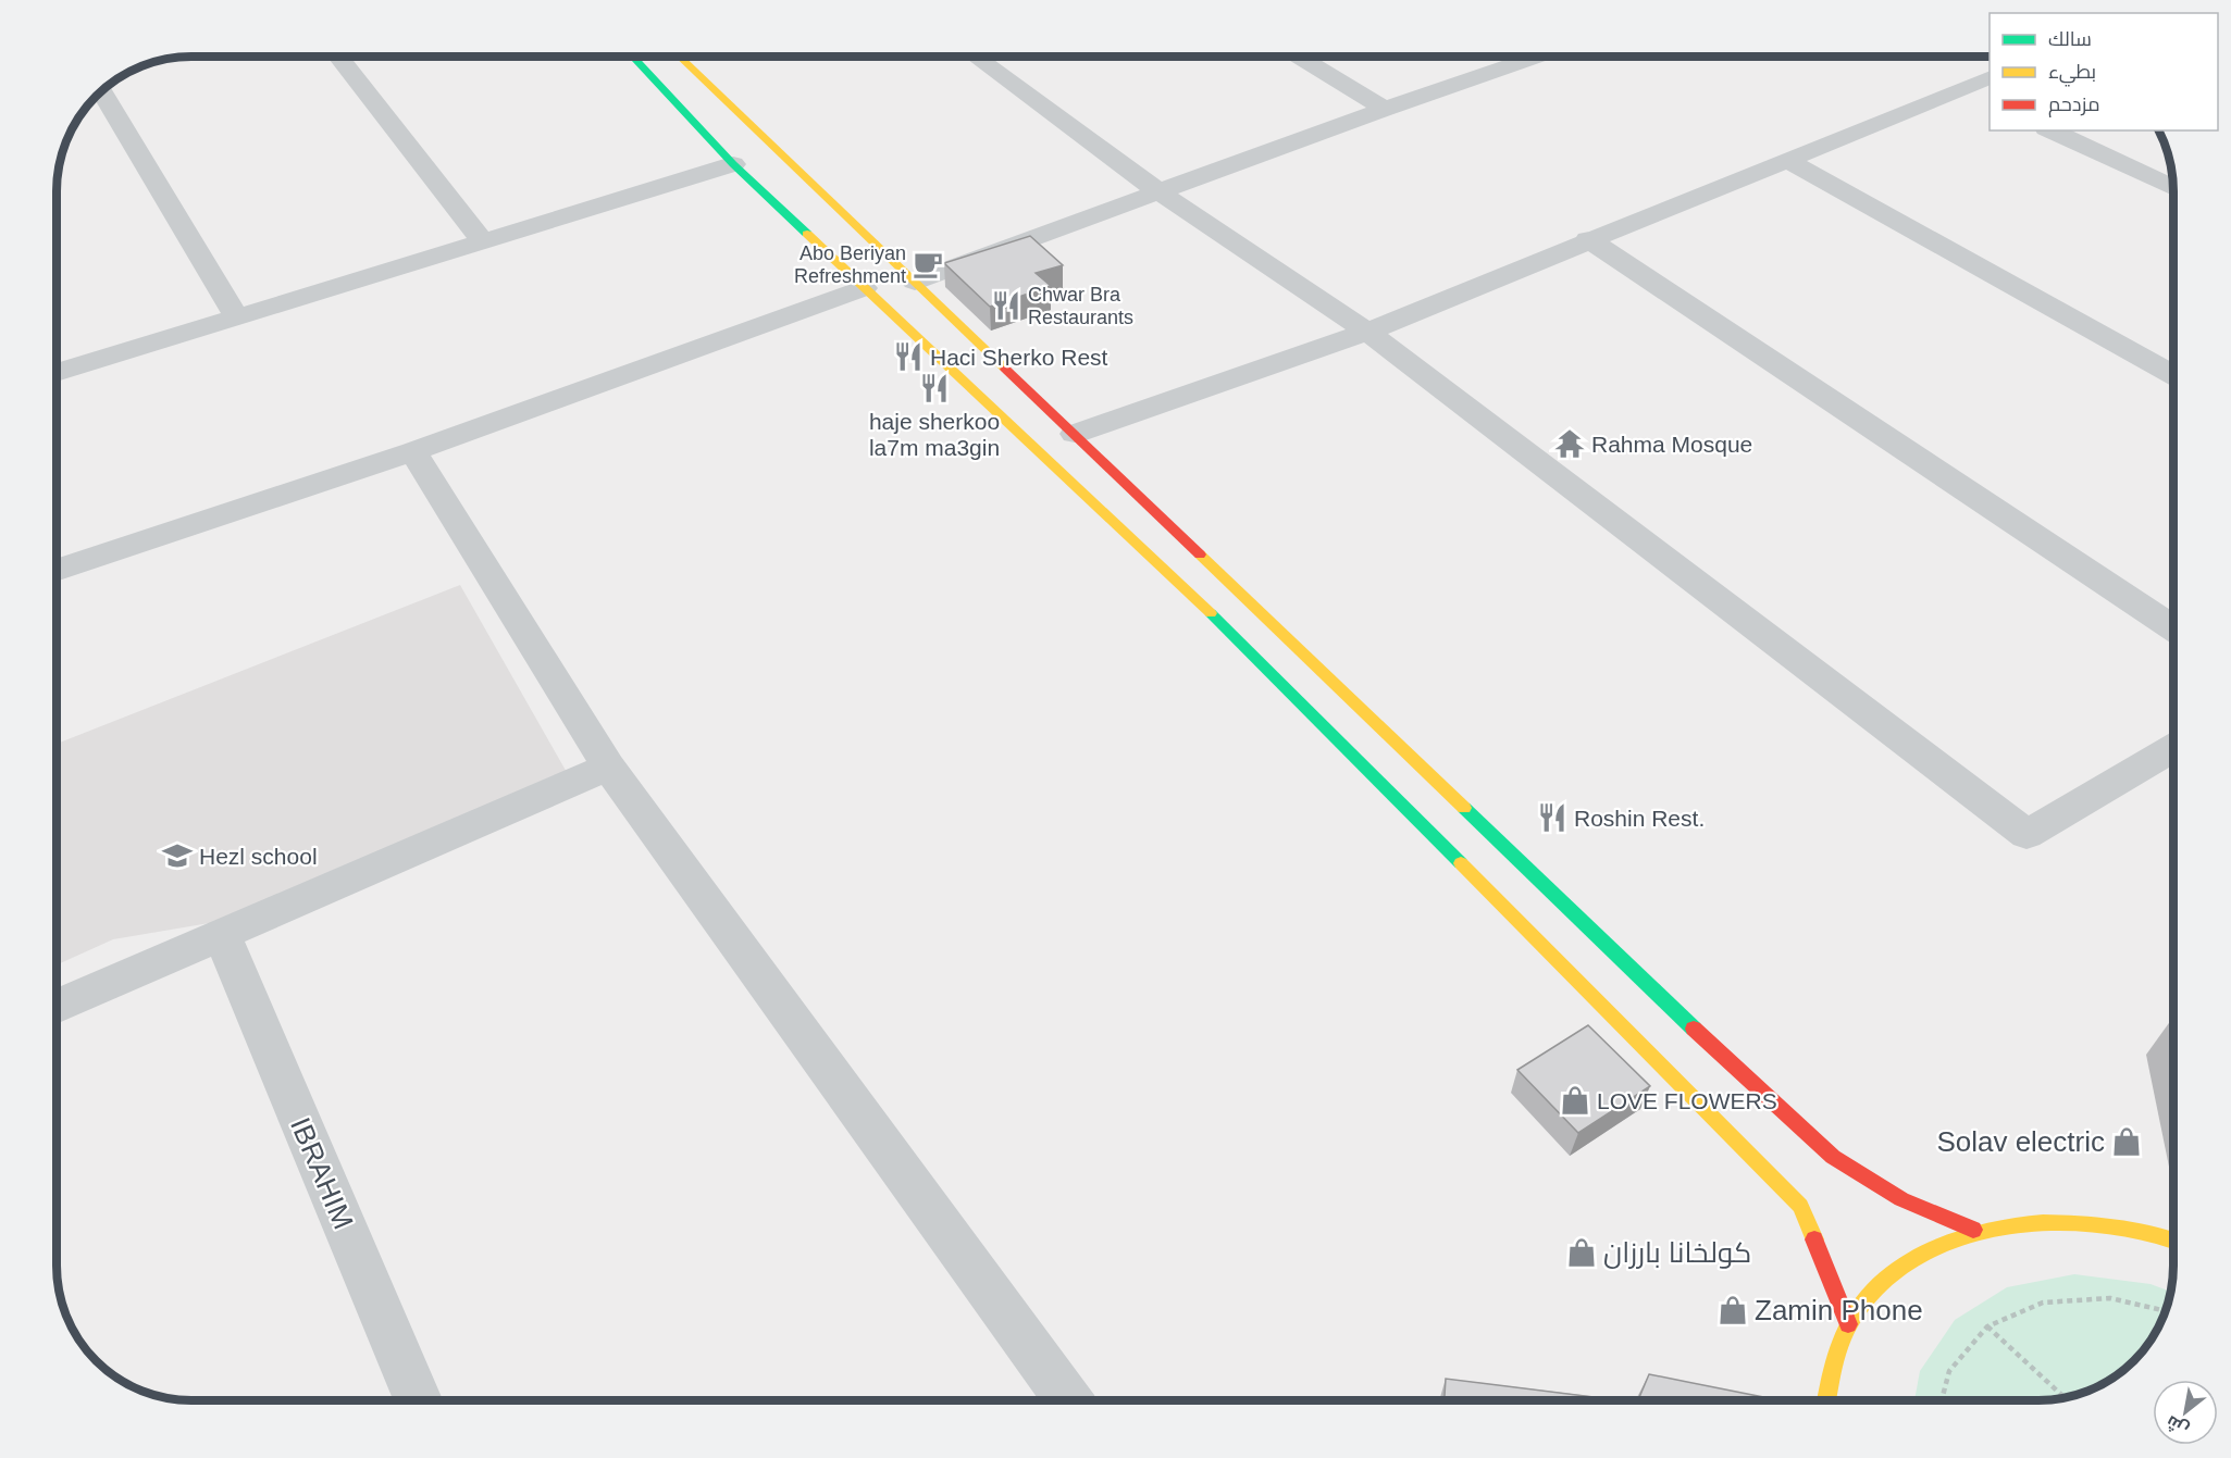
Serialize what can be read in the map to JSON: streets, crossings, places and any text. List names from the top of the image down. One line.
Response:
{"streets":{"street":["IBRAHIM"]},"places":{"cafe":["Abo Beriyan Refreshment"],"restaurant":["Chwar Bra Restaurants","Haci Sherko Rest","haje sherkoo la7m ma3gin","Roshin Rest."],"temple":["Rahma Mosque"],"school or university":["Hezl school"],"shop":["LOVE FLOWERS","Solav electric","كولخانا بارزان","Zamin Phone"]},"legend":["سالك","بطيء","مزدحم"],"north":"bottom left"}
